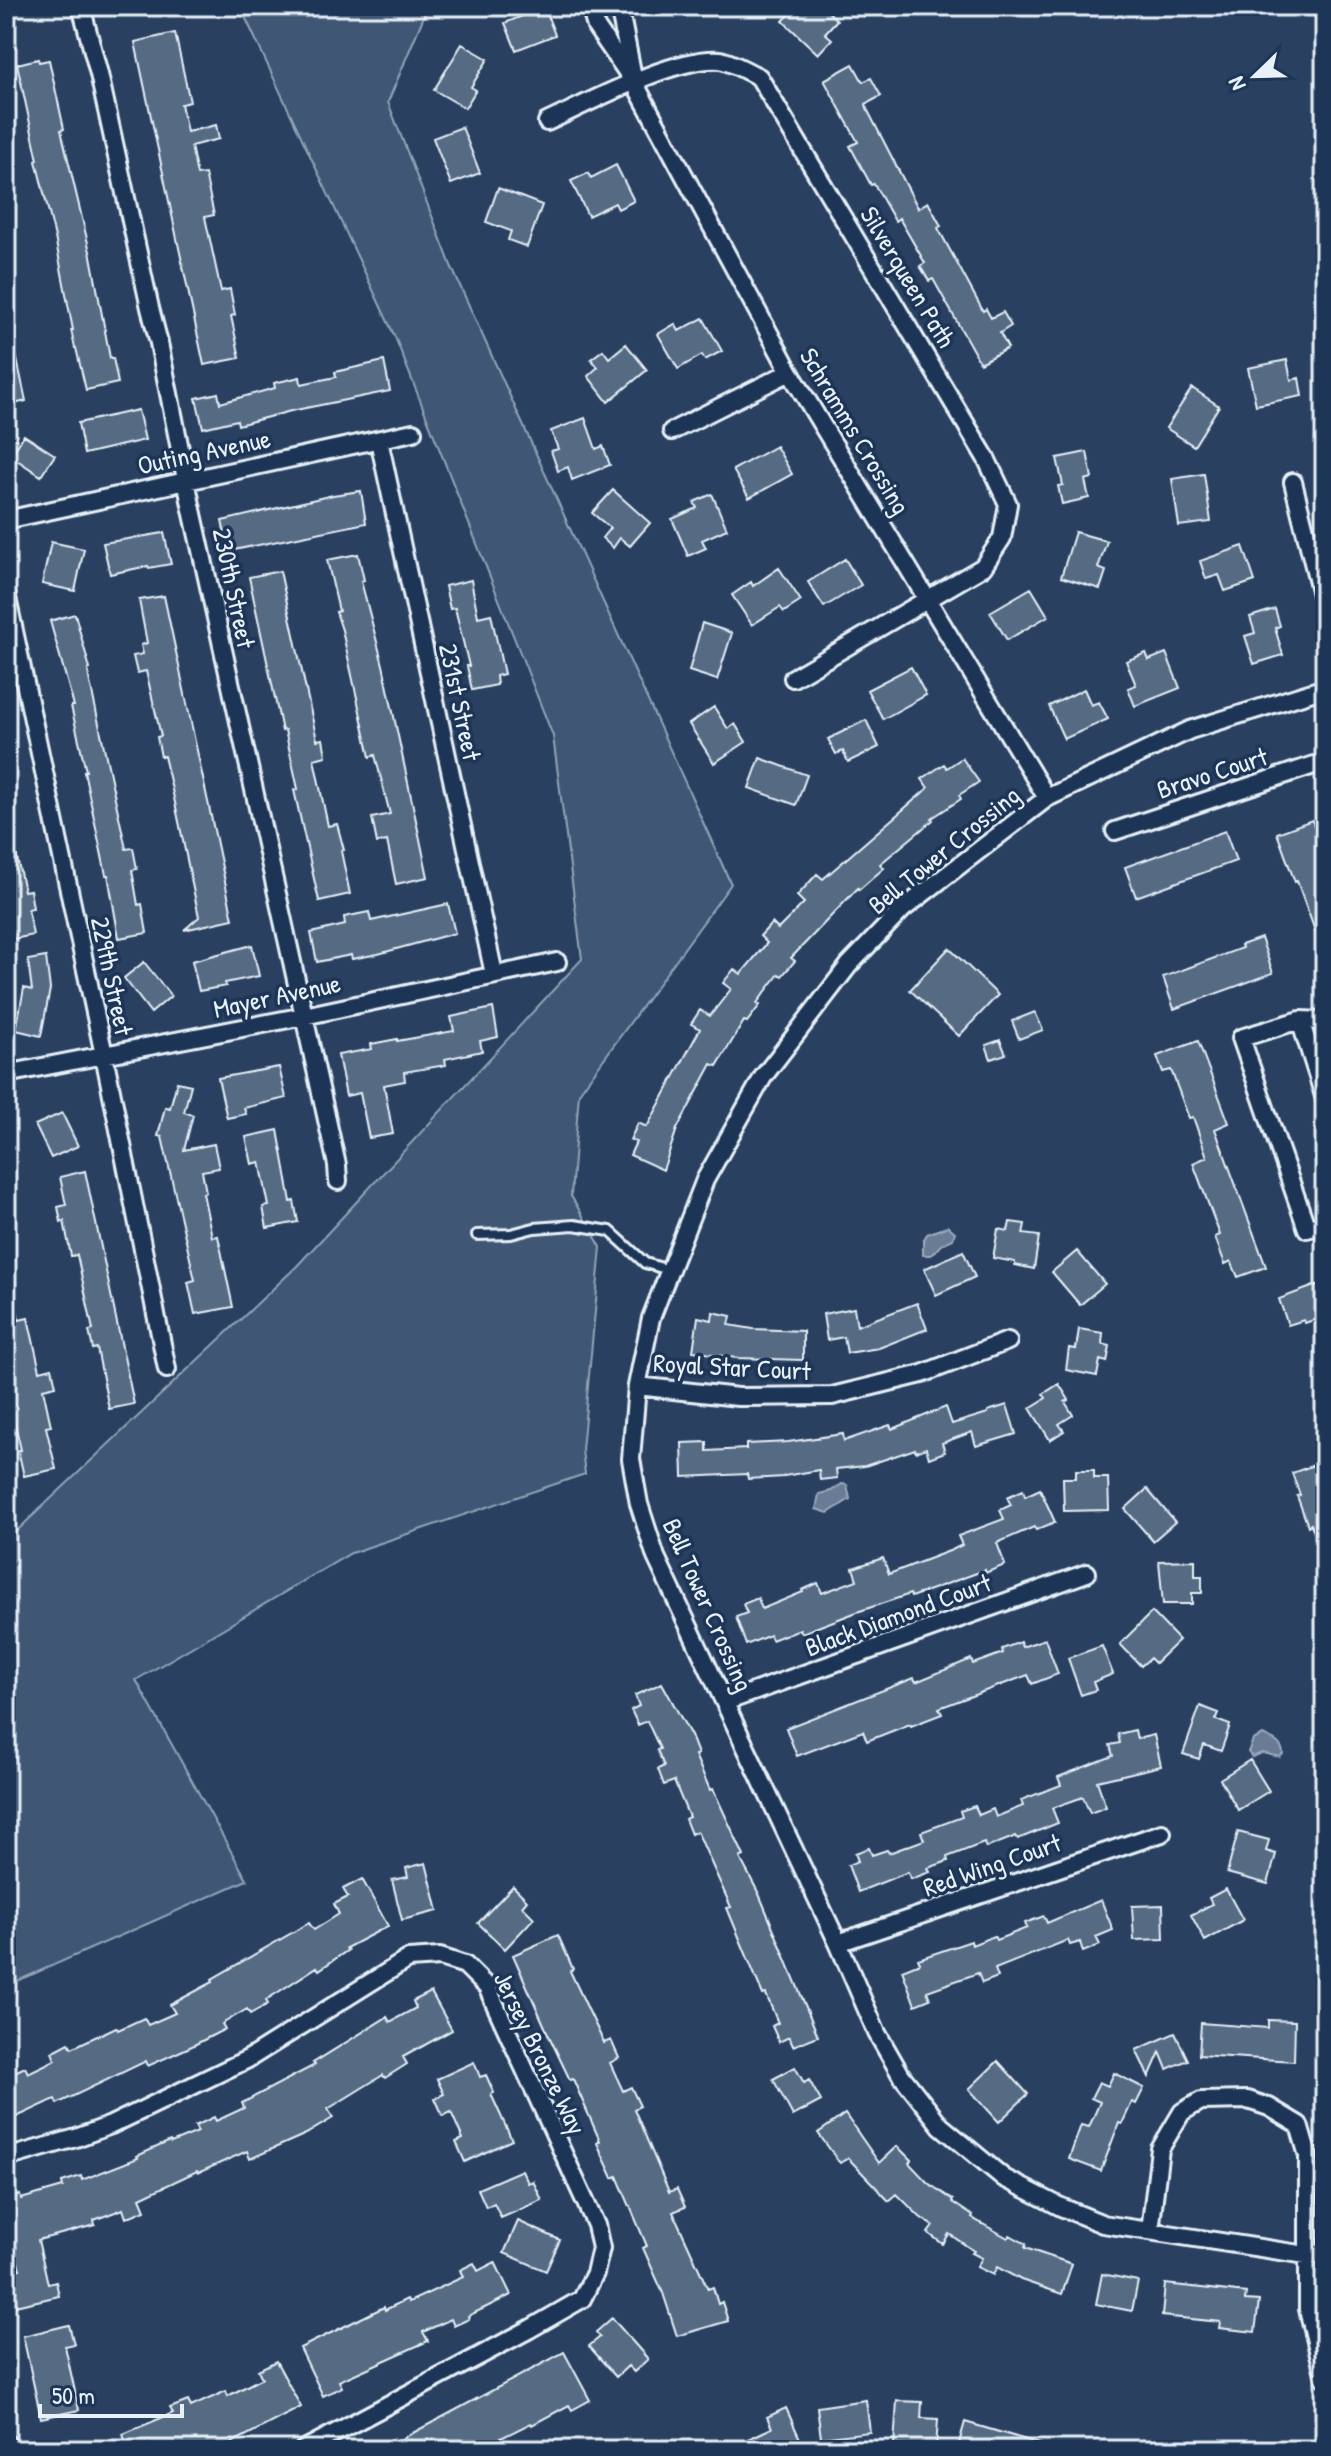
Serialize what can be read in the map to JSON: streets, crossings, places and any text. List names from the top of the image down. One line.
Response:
{"streets":{"street":["Silverqueen Path","Schramms Crossing","Outing Avenue","230th Street","231st Street","Bravo Court","Bell Tower Crossing","229th Street","Mayer Avenue","Royal Star Court","Black Diamond Court","Red Wing Court","Jersey Bronze Way"]},"crossings":[["Silverqueen Path","Schramms Crossing"],["Schramms Crossing","Bell Tower Crossing"],["Outing Avenue","230th Street"],["Outing Avenue","231st Street"],["230th Street","Mayer Avenue"],["231st Street","Mayer Avenue"],["Bell Tower Crossing","Royal Star Court"],["Bell Tower Crossing","Black Diamond Court"],["Bell Tower Crossing","Red Wing Court"],["229th Street","Mayer Avenue"]],"scale_bar":"50 m","north":"bottom left"}
